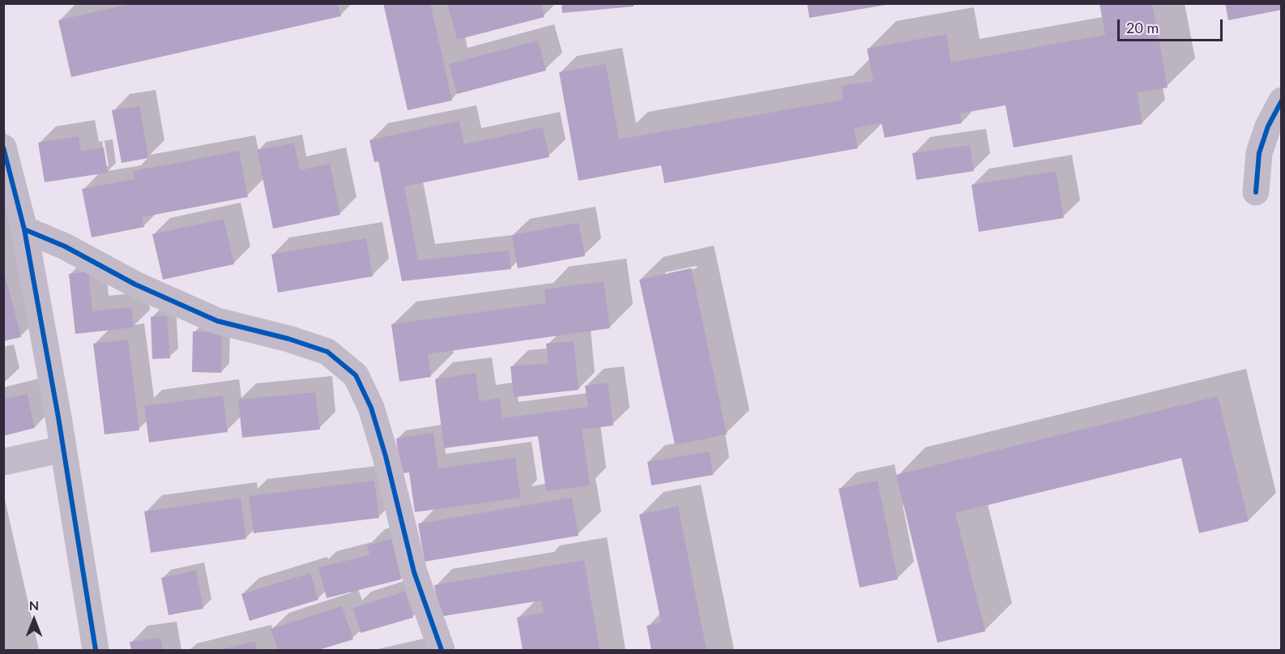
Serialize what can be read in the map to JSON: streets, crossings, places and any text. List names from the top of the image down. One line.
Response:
{"scale_bar":"20 m","north":"top"}
